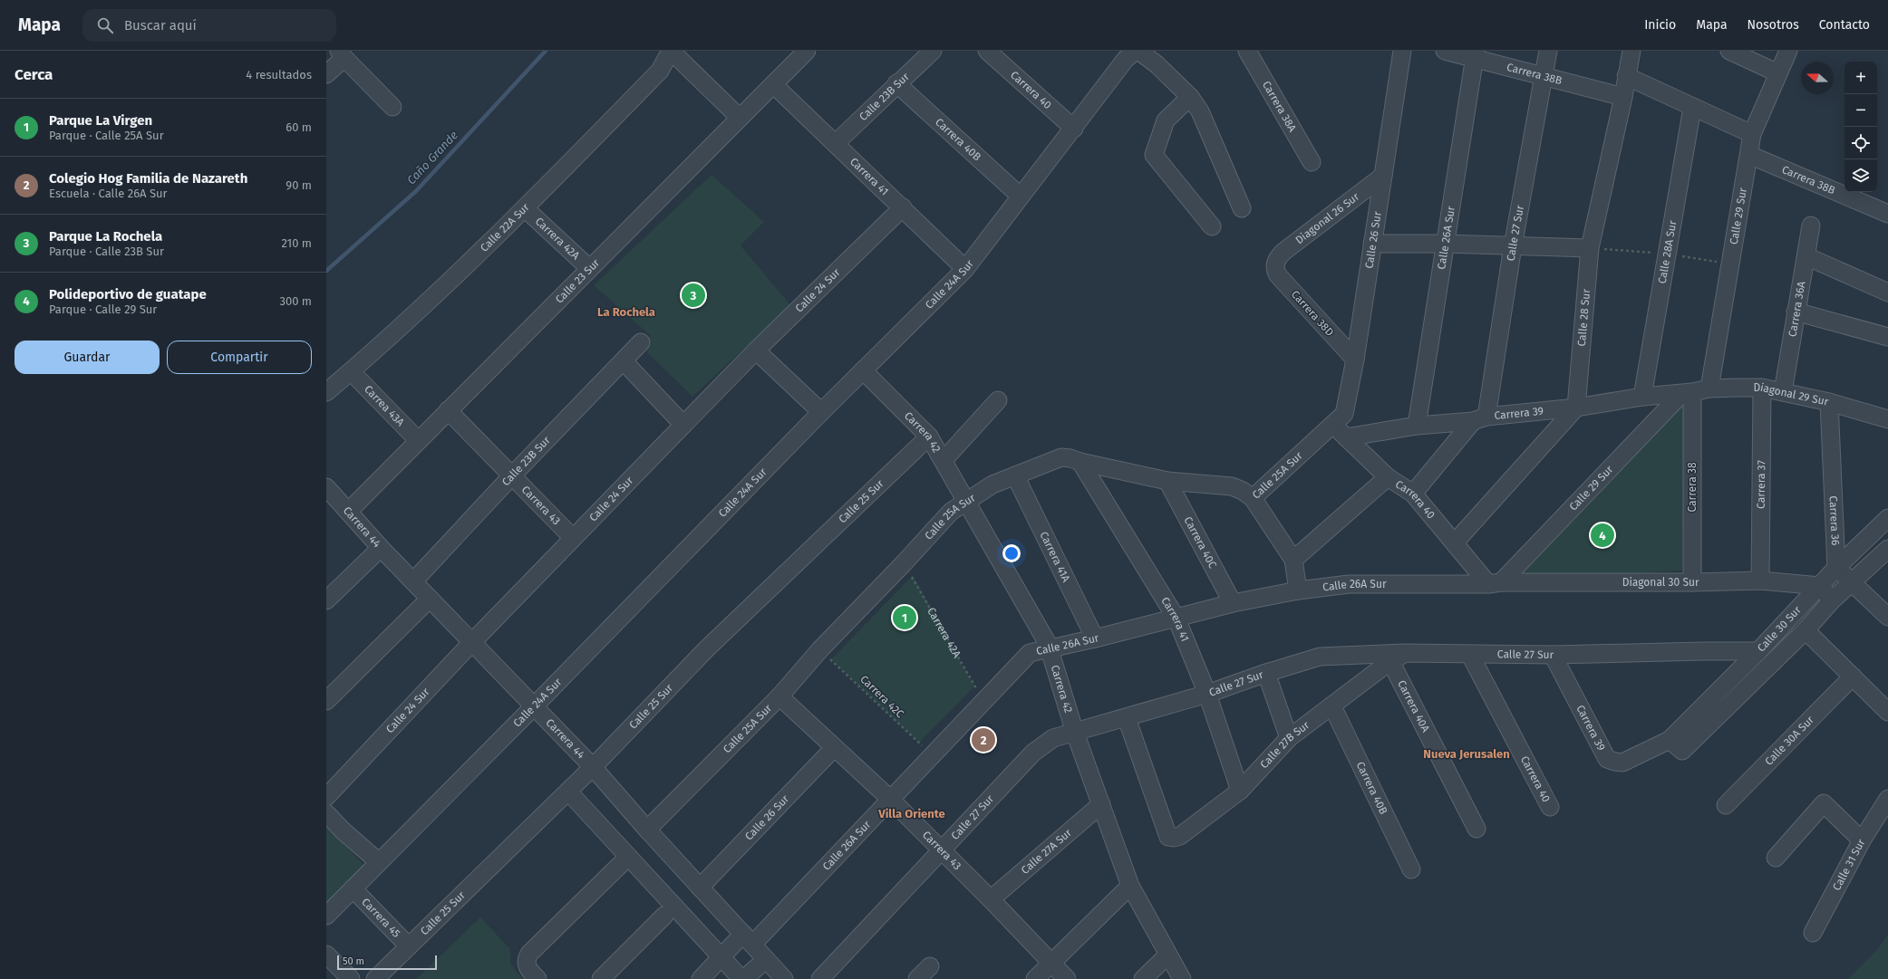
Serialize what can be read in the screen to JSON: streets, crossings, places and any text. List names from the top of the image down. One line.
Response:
{"streets":{"street":["Carrera 38B","Carrera 40","Calle 23B Sur","Carrera 38A","Carrera 40B","Carrera 41","Calle 29 Sur","Diagonal 26 Sur","Calle 22A Sur","Calle 27 Sur","Carrera 42A","Calle 26A Sur","Calle 26 Sur","Calle 28A Sur","Calle 23 Sur","Calle 24A Sur","Calle 24 Sur","Carrera 36A","Carrera 38D","Calle 28 Sur","Diagonal 29 Sur","Carrea 43A","Carrera 39","Carrera 42","Calle 25A Sur","Carrera 37","Carrera 38","Calle 25 Sur","Carrera 43","Carrera 36","Carrera 44","Carrera 40C","Carrera 41A","Diagonal 30 Sur","Calle 30 Sur","Carrera 40A","Calle 30A Sur","Calle 27B Sur","Calle 27A Sur","Calle 31 Sur","Carrera 45"],"path":["Carrera 42C"]},"crossings":[["Carrera 38B","Calle 29 Sur"],["Carrera 38B","Calle 27 Sur"],["Carrera 38B","Calle 26A Sur"],["Carrera 38B","Calle 28 Sur"],["Carrera 40","Calle 29 Sur"],["Carrera 40","Calle 27 Sur"],["Carrera 40","Calle 26A Sur"],["Carrera 40","Calle 26 Sur"],["Carrera 40","Calle 24A Sur"],["Carrera 40","Carrera 39"],["Carrera 40","Calle 25A Sur"],["Carrera 40","Diagonal 30 Sur"],["Calle 23B Sur","Carrera 40B"],["Calle 23B Sur","Carrera 41"],["Calle 23B Sur","Carrera 43"],["Calle 23B Sur","Carrera 44"],["Carrera 40B","Calle 24A Sur"],["Carrera 40B","Calle 27B Sur"],["Carrera 41","Calle 27 Sur"],["Carrera 41","Calle 26A Sur"],["Carrera 41","Calle 23 Sur"],["Carrera 41","Calle 24A Sur"],["Carrera 41","Calle 24 Sur"],["Carrera 41","Calle 25A Sur"],["Carrera 41","Calle 27B Sur"],["Calle 29 Sur","Calle 26A Sur"],["Calle 29 Sur","Diagonal 29 Sur"],["Calle 29 Sur","Carrera 39"],["Calle 29 Sur","Carrera 38"],["Calle 29 Sur","Diagonal 30 Sur"],["Diagonal 26 Sur","Calle 26 Sur"],["Diagonal 26 Sur","Carrera 38D"],["Calle 22A Sur","Carrera 42A"],["Calle 22A Sur","Carrea 43A"],["Calle 27 Sur","Carrera 39"],["Calle 27 Sur","Carrera 42"],["Calle 27 Sur","Carrera 43"],["Calle 27 Sur","Calle 30 Sur"],["Calle 27 Sur","Carrera 40A"],["Calle 27 Sur","Calle 27B Sur"],["Carrera 42A","Calle 26A Sur"],["Carrera 42A","Calle 23 Sur"],["Carrera 42A","Calle 25A Sur"],["Calle 26A Sur","Carrera 39"],["Calle 26A Sur","Carrera 42"],["Calle 26A Sur","Carrera 43"],["Calle 26A Sur","Carrera 44"],["Calle 26A Sur","Carrera 40C"],["Calle 26A Sur","Carrera 41A"],["Calle 26A Sur","Diagonal 30 Sur"],["Calle 26A Sur","Carrera 42C"],["Calle 26 Sur","Carrera 38D"],["Calle 26 Sur","Calle 25A Sur"],["Calle 26 Sur","Carrera 43"],["Calle 26 Sur","Carrera 44"],["Calle 28A Sur","Carrera 39"],["Calle 23 Sur","Carrea 43A"],["Calle 23 Sur","Carrera 43"],["Calle 23 Sur","Carrera 44"],["Calle 24A Sur","Carrera 42"],["Calle 24A Sur","Carrera 44"],["Calle 24A Sur","Carrera 45"],["Calle 24 Sur","Carrera 43"],["Calle 24 Sur","Carrera 44"],["Carrera 36A","Diagonal 29 Sur"],["Calle 28 Sur","Carrera 39"],["Diagonal 29 Sur","Carrera 39"],["Diagonal 29 Sur","Carrera 37"],["Diagonal 29 Sur","Carrera 38"],["Diagonal 29 Sur","Carrera 36"],["Carrera 39","Carrera 38"],["Carrera 39","Calle 30 Sur"],["Carrera 42","Calle 25A Sur"],["Carrera 42","Calle 25 Sur"],["Carrera 42","Calle 27A Sur"],["Calle 25A Sur","Carrera 43"],["Calle 25A Sur","Carrera 44"],["Calle 25A Sur","Carrera 40C"],["Calle 25A Sur","Carrera 41A"],["Calle 25A Sur","Carrera 42C"],["Carrera 37","Diagonal 30 Sur"],["Carrera 38","Diagonal 30 Sur"],["Calle 25 Sur","Carrera 44"],["Calle 25 Sur","Carrera 45"],["Carrera 43","Calle 27A Sur"],["Carrera 36","Calle 30 Sur"],["Diagonal 30 Sur","Calle 30 Sur"],["Carrera 40A","Calle 27B Sur"]],"districts":["La Rochela","Nueva Jerusalen","Villa Oriente"],"water":["Caño Grande"],"scale_bar":"50 m","north":"left","page":{"header":"Mapa","search":"Buscar aquí","nav":["Inicio","Mapa","Nosotros","Contacto"],"heading":["Cerca","4 resultados"],"map_buttons":["+","−"],"list":[{"mark":"1","name":"Parque La Virgen","note":"Parque · Calle 25A Sur","value":"60 m"},{"mark":"2","name":"Colegio Hog Familia de Nazareth","note":"Escuela · Calle 26A Sur","value":"90 m"},{"mark":"3","name":"Parque La Rochela","note":"Parque · Calle 23B Sur","value":"210 m"},{"mark":"4","name":"Polideportivo de guatape","note":"Parque · Calle 29 Sur","value":"300 m"}],"pins":["3","4","1","2"],"buttons":["Guardar","Compartir"],"scale":"50 m"}}
